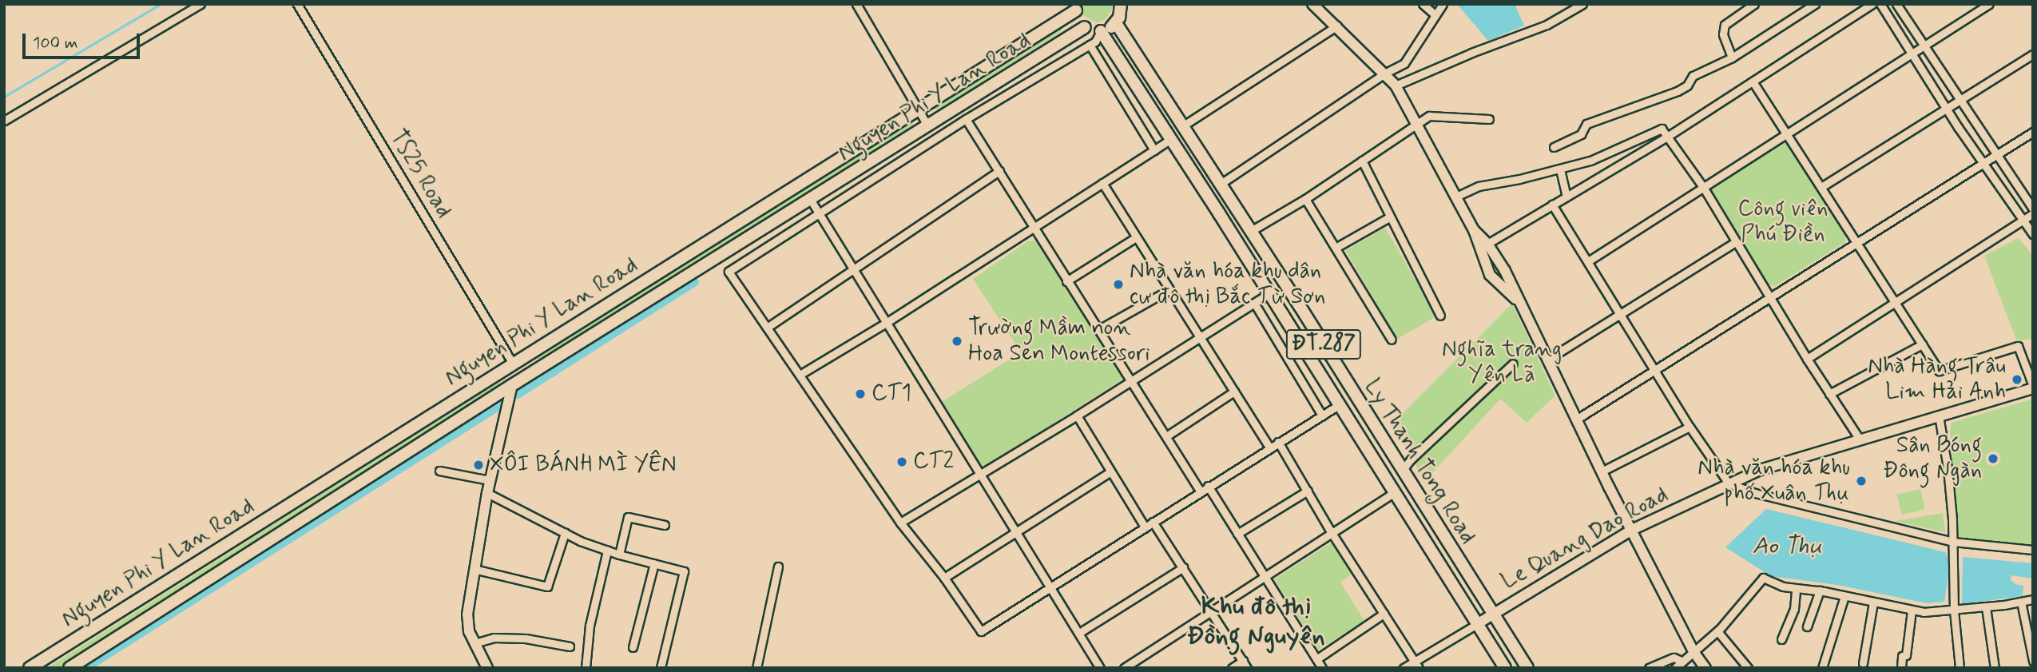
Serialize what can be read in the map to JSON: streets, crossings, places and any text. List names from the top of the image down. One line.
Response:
{"streets":{"main road":["Nguyen Phi Y Lan Road","ĐT.287","Ly Thanh Tong Road","Le Quang Dao Road"],"street":["TS25 Road"]},"crossings":[["Nguyen Phi Y Lan Road","TS25 Road"],["Ly Thanh Tong Road","Le Quang Dao Road"]],"districts":["Khu đô thị Đồng Nguyên"],"water":["Ao Thụ"],"parks":["Công viên Phú Điền","Nghĩa trang Yên Lã"],"places":["Nhà văn hóa khu dân cư đô thị Bắc Từ Sơn","Trường Mầm non Hoa Sen Montessori","Nhà Hàng Trâu Lim Hải Anh","CT1","Sân Bóng Đông Ngàn","CT2","XÔI BÁNH MÌ YÊN","Nhà văn hóa khu phố Xuân Thụ"],"scale_bar":"100 m"}
